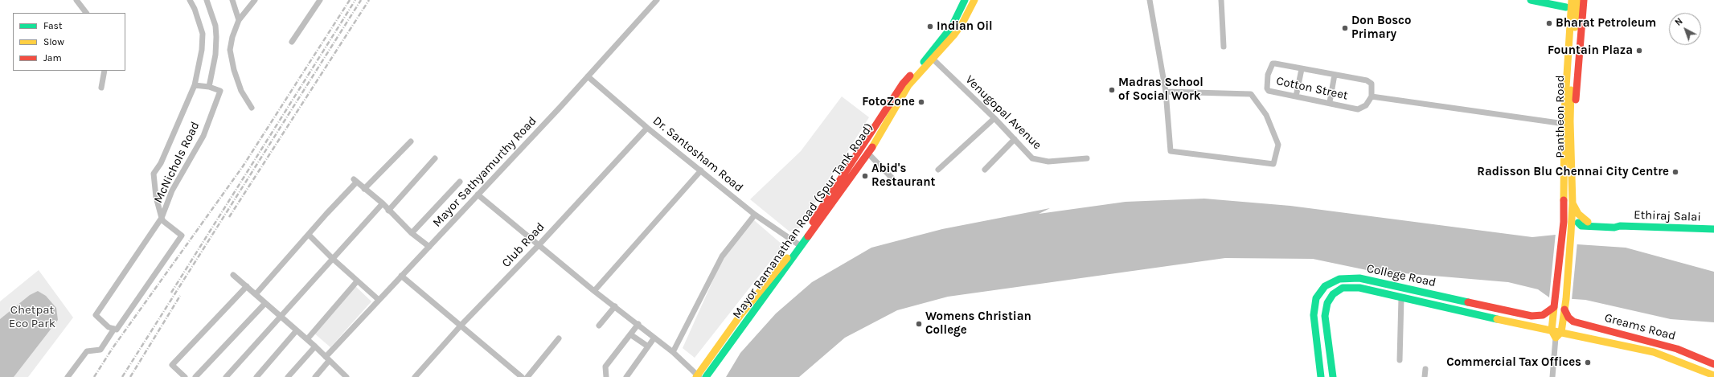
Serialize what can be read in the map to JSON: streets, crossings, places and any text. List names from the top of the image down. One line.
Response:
{"streets":{"main road":["Pantheon Road","Ethiraj Salai","Mayor Ramanathan Road (Spur Tank Road)","College Road","Greams Road"],"street":["Cotton Street","Venugopal Avenue","Dr. Santosham Road","McNichols Road","Mayor Sathyamurthy Road","Club Road"]},"crossings":[["Venugopal Avenue","Mayor Ramanathan Road (Spur Tank Road)"],["Pantheon Road","Ethiraj Salai"],["Pantheon Road","College Road"],["Pantheon Road","Greams Road"],["Dr. Santosham Road","Mayor Sathyamurthy Road"],["Dr. Santosham Road","Mayor Ramanathan Road (Spur Tank Road)"],["Dr. Santosham Road","Club Road"],["College Road","Greams Road"]],"parks":["Chetpat Eco Park"],"places":["Bharat Petroleum","Indian Oil","Don Bosco Primary","Fountain Plaza","Madras School of Social Work","FotoZone","Radisson Blu Chennai City Centre","Abid's Restaurant","Womens Christian College","Commercial Tax Offices"],"legend":["Fast","Slow","Jam"],"north":"top left"}
